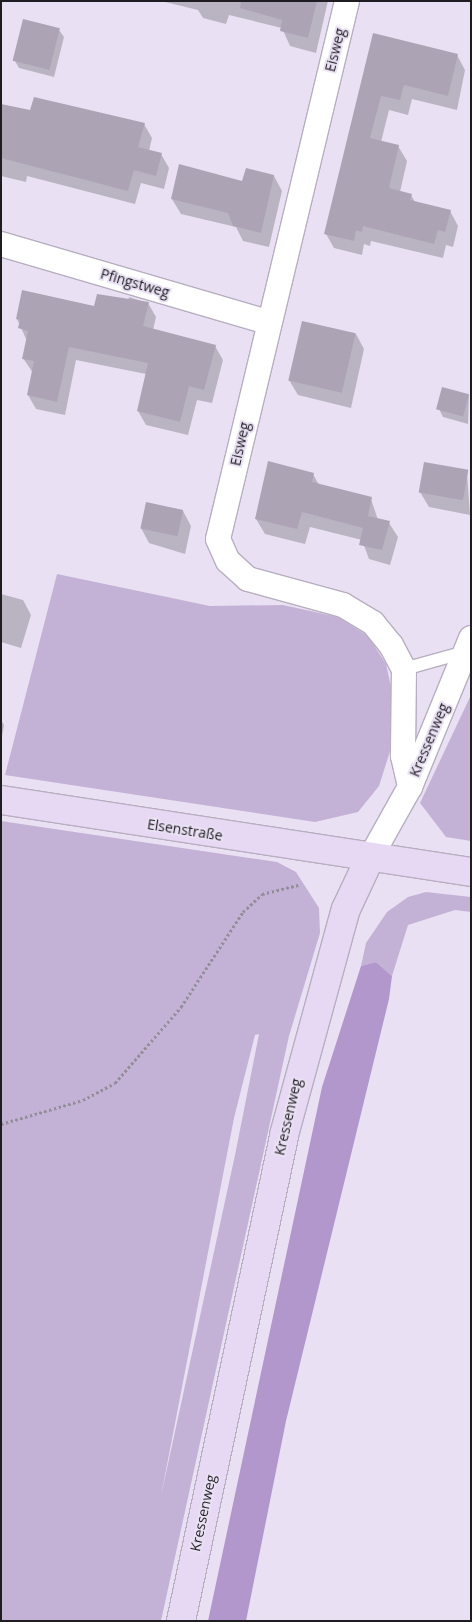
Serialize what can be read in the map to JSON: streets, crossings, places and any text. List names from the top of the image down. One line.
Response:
{"streets":{"street":["Eisweg","Pfingstweg","Kressenweg","Elsenstraße"]},"crossings":[["Eisweg","Pfingstweg"],["Kressenweg","Elsenstraße"]]}
